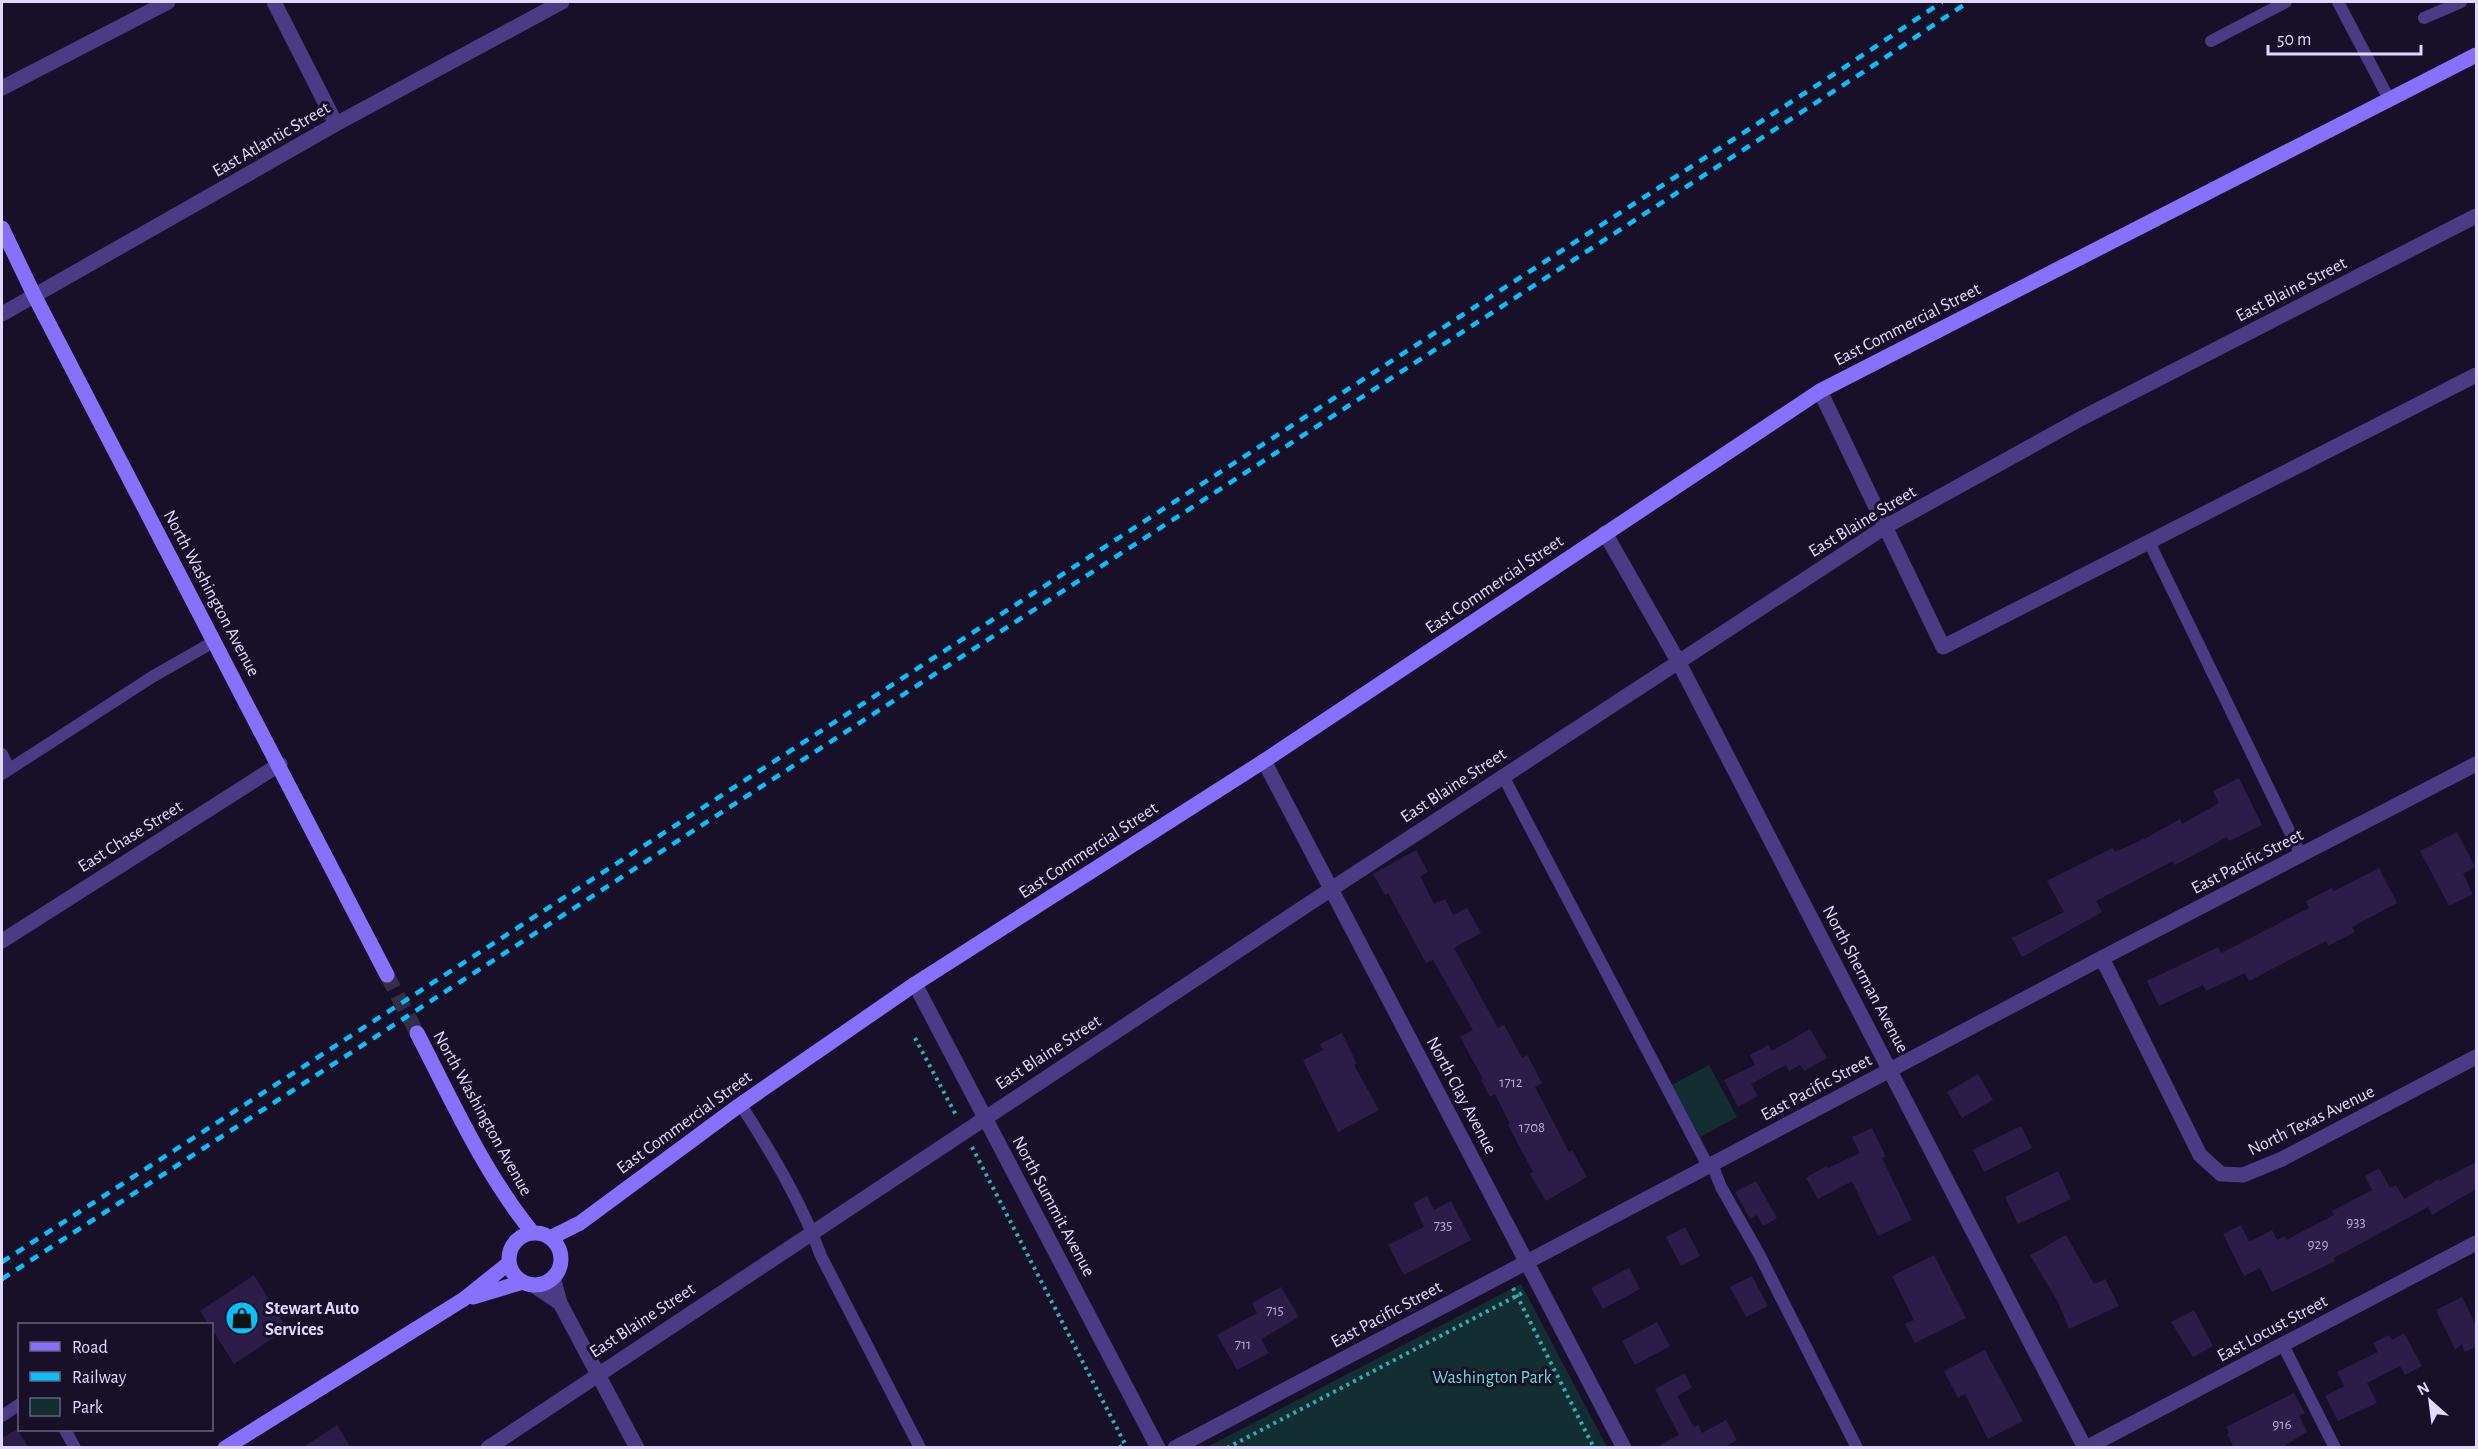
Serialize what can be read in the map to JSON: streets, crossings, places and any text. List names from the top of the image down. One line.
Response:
{"streets":{"street":["East Atlantic Street","East Blaine Street","East Commercial Street","North Washington Avenue","East Chase Street","East Pacific Street","North Sherman Avenue","North Clay Avenue","North Texas Avenue","North Summit Avenue","East Locust Street"]},"crossings":[["East Atlantic Street","North Washington Avenue"],["East Blaine Street","North Sherman Avenue"],["East Blaine Street","North Clay Avenue"],["East Blaine Street","North Summit Avenue"],["East Commercial Street","North Washington Avenue"],["East Commercial Street","North Sherman Avenue"],["East Commercial Street","North Clay Avenue"],["East Commercial Street","North Summit Avenue"],["North Washington Avenue","East Chase Street"],["East Pacific Street","North Sherman Avenue"],["East Pacific Street","North Clay Avenue"],["East Pacific Street","North Texas Avenue"],["North Sherman Avenue","East Locust Street"]],"parks":["Washington Park"],"places":{"shop":["Stewart Auto Services"]},"house_numbers":["1712","1708","933","735","929","715","711","916"],"legend":["Road","Railway","Park"],"scale_bar":"50 m","north":"top left"}
